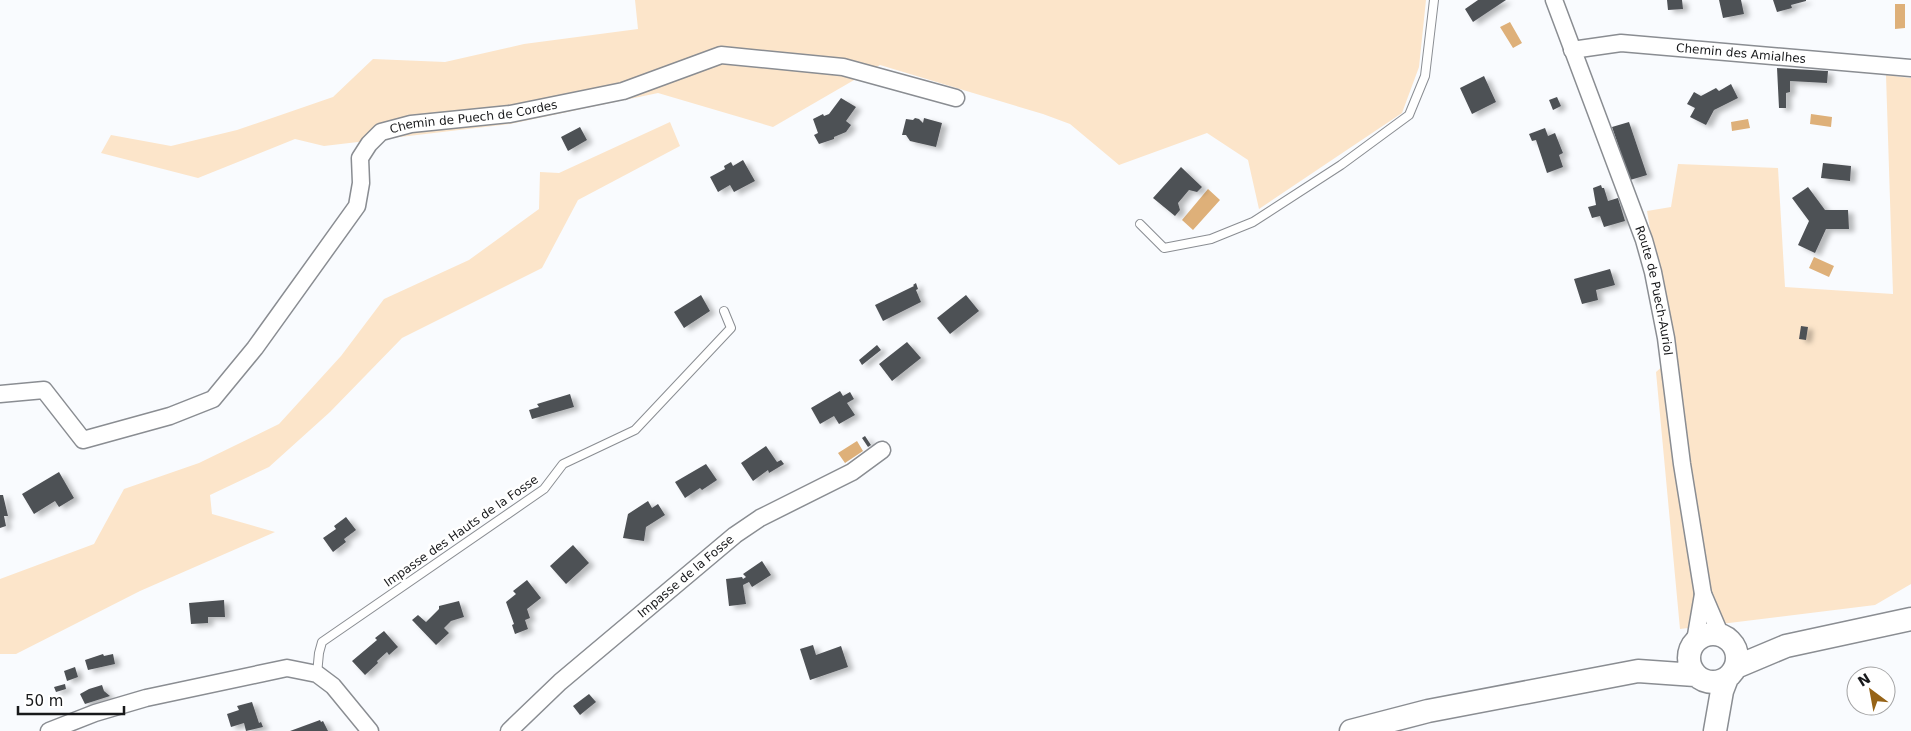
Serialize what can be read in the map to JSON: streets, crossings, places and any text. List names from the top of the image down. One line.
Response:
{"streets":{"street":["Chemin des Amialhes","Chemin de Puech de Cordes","Route de Puech-Auriol","Impasse de la Fosse"],"lane":["Impasse des Hauts de la Fosse"]},"crossings":[["Chemin des Amialhes","Route de Puech-Auriol"]],"scale_bar":"50 m","north":"top left"}
